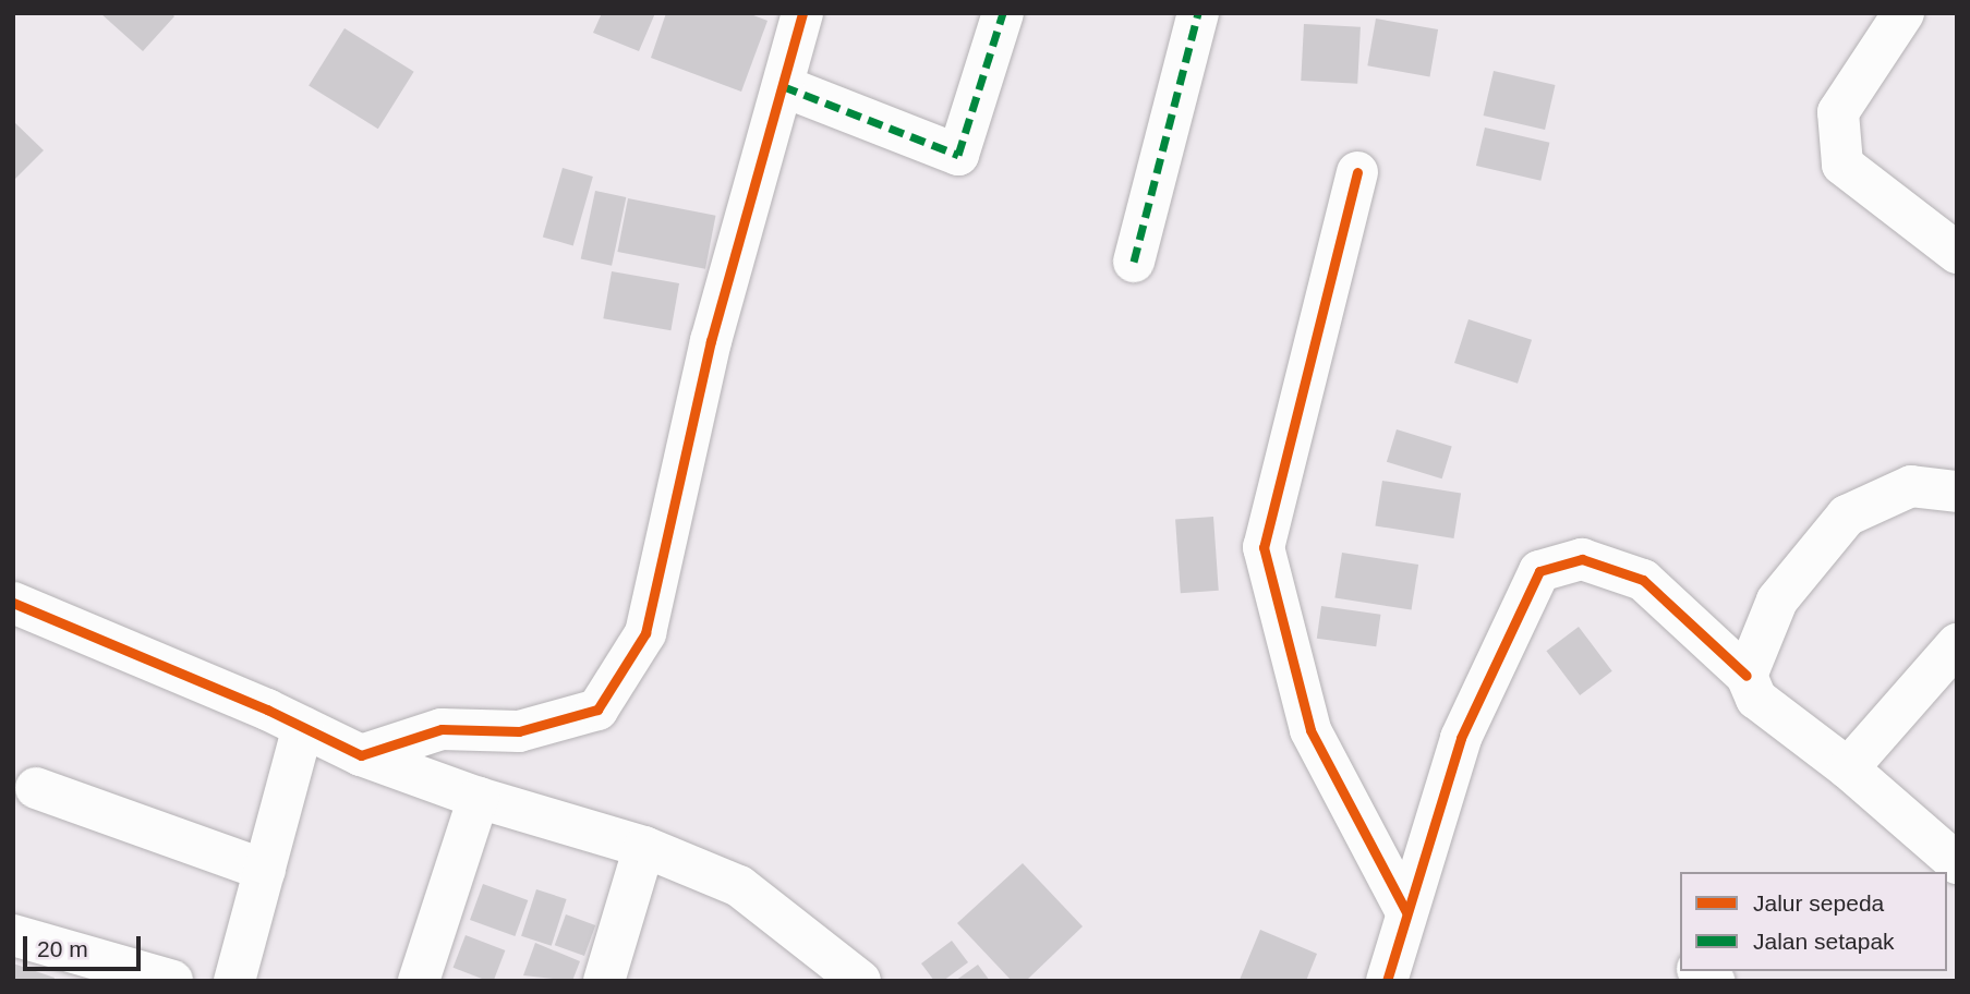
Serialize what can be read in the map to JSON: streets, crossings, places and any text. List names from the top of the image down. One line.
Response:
{"legend":["Jalur sepeda","Jalan setapak"],"scale_bar":"20 m"}
